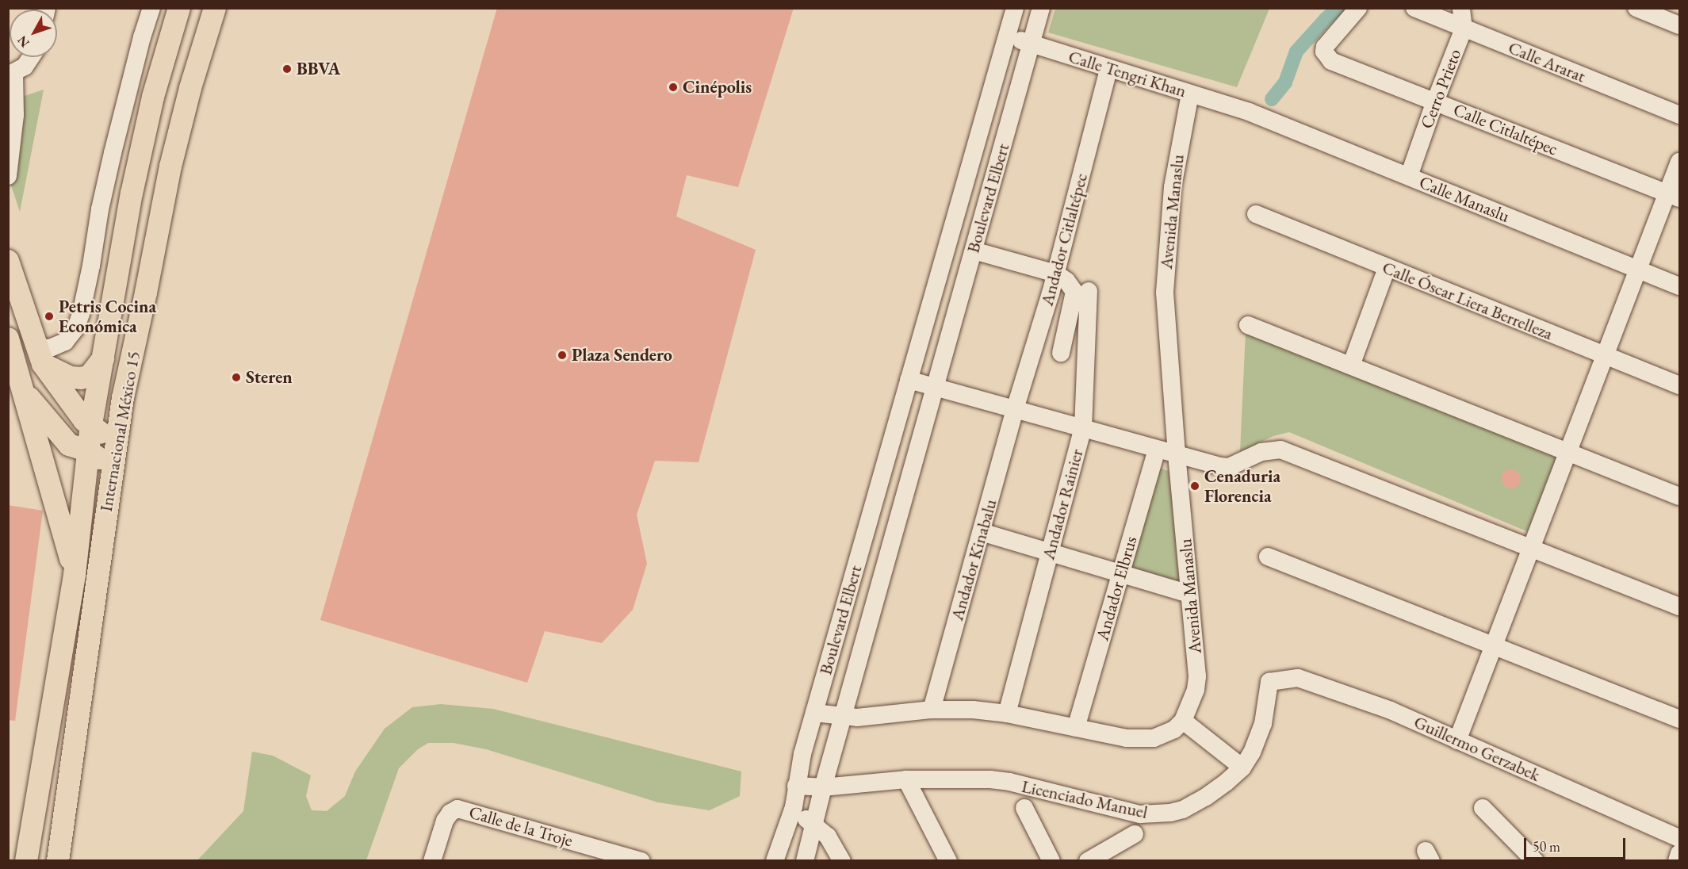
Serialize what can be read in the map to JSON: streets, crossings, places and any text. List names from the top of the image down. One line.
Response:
{"streets":{"main road":["Internacional México 15"],"street":["Calle Ararat","Calle Tengri Khan","Cerro Prieto","Calle Citlaltépec","Boulevard Elbert","Calle Manaslu","Avenida Manaslu","Andador Citlaltépec","Calle Óscar Liera Berrelleza","Andador Rainier","Andador Kinabalu","Andador Elbrus","Guillermo Gerzabek","Licenciado Manuel","Calle de la Troje"]},"crossings":[["Calle Ararat","Cerro Prieto"],["Calle Tengri Khan","Boulevard Elbert"],["Calle Tengri Khan","Calle Manaslu"],["Calle Tengri Khan","Avenida Manaslu"],["Calle Tengri Khan","Andador Citlaltépec"],["Cerro Prieto","Calle Citlaltépec"],["Cerro Prieto","Calle Manaslu"],["Boulevard Elbert","Licenciado Manuel"],["Andador Citlaltépec","Andador Kinabalu"],["Guillermo Gerzabek","Licenciado Manuel"]],"places":["BBVA","Cinépolis","Petris Cocina Económica","Plaza Sendero","Steren","Cenaduria Florencia"],"scale_bar":"50 m","north":"bottom left"}
